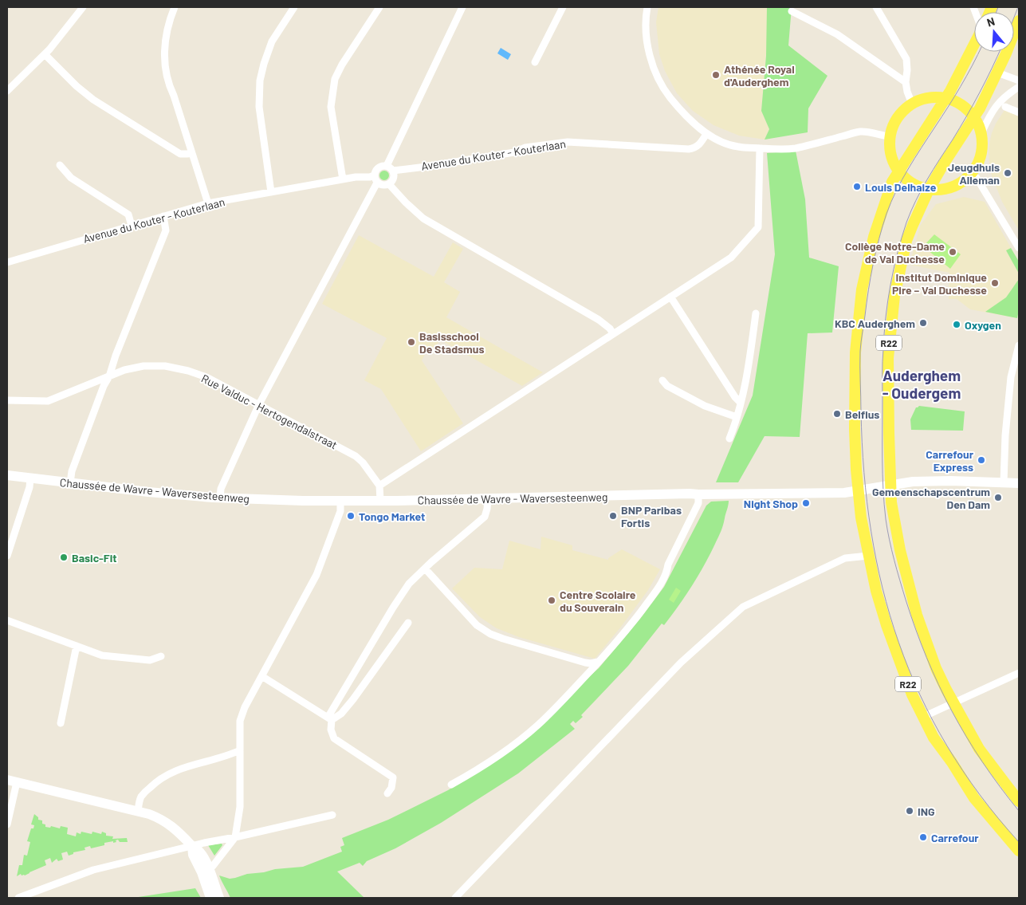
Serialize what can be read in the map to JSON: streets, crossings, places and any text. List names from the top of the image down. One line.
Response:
{"streets":{"main road":["R22","Chaussée de Wavre - Waversesteenweg"],"street":["Avenue du Kouter - Kouterlaan","Rue Valduc - Hertogendalstraat"]},"crossings":[["R22","Chaussée de Wavre - Waversesteenweg"]],"districts":["Auderghem - Oudergem"],"places":["Athénée Royal d'Auderghem","Jeugdhuis Alleman","Louis Delhaize","Collège Notre-Dame de Val Duchesse","Institut Dominique Pire – Val Duchesse","KBC Auderghem","Oxygen","Basisschool De Stadsmus","Belfius","Carrefour Express","Gemeenschapscentrum Den Dam","Night Shop","Tongo Market","BNP Paribas Fortis","Basic-Fit","Centre Scolaire du Souverain","ING","Carrefour"],"north":"top"}
